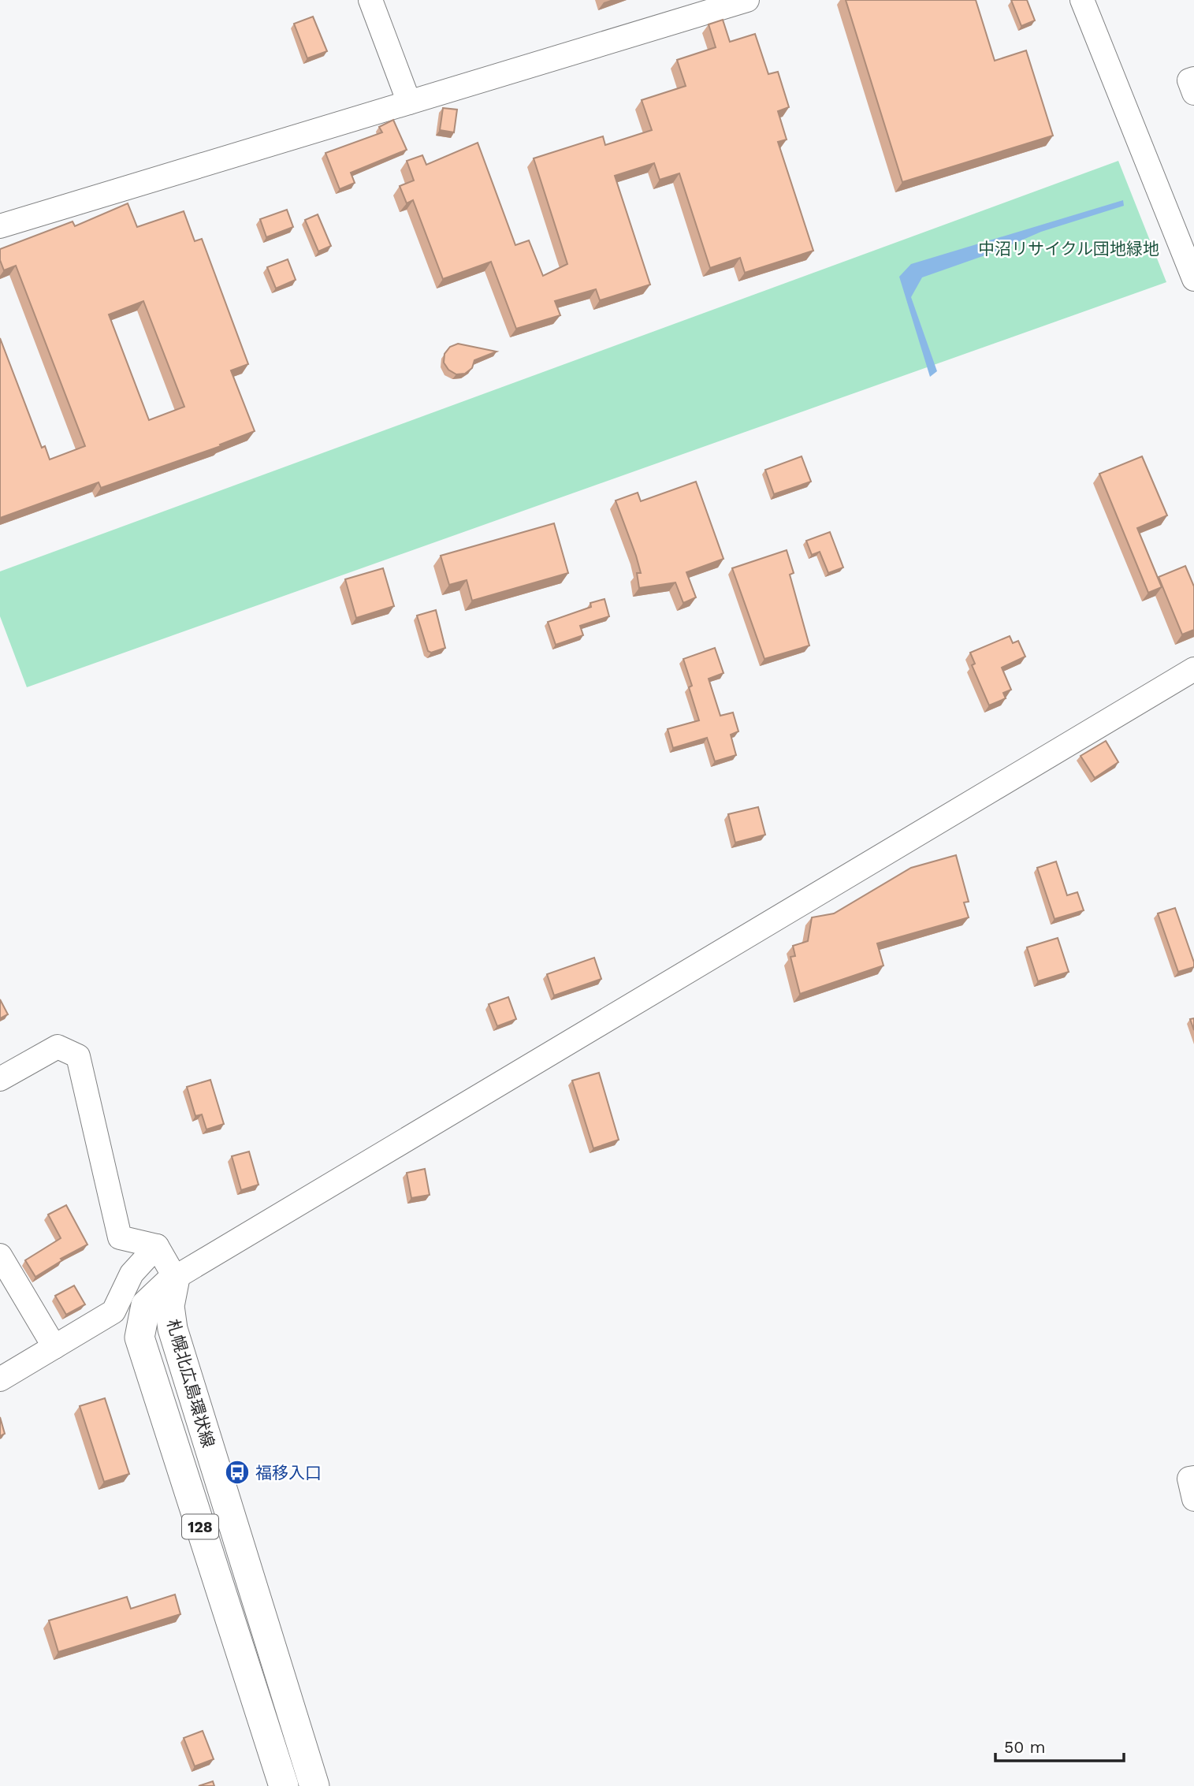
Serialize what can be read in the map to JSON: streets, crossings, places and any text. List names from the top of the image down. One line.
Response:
{"streets":{"main road":["札幌北広島環状線","128"]},"parks":["中沼リサイクル団地緑地"],"places":{"bus stop":["福移入口"]},"scale_bar":"50 m"}
